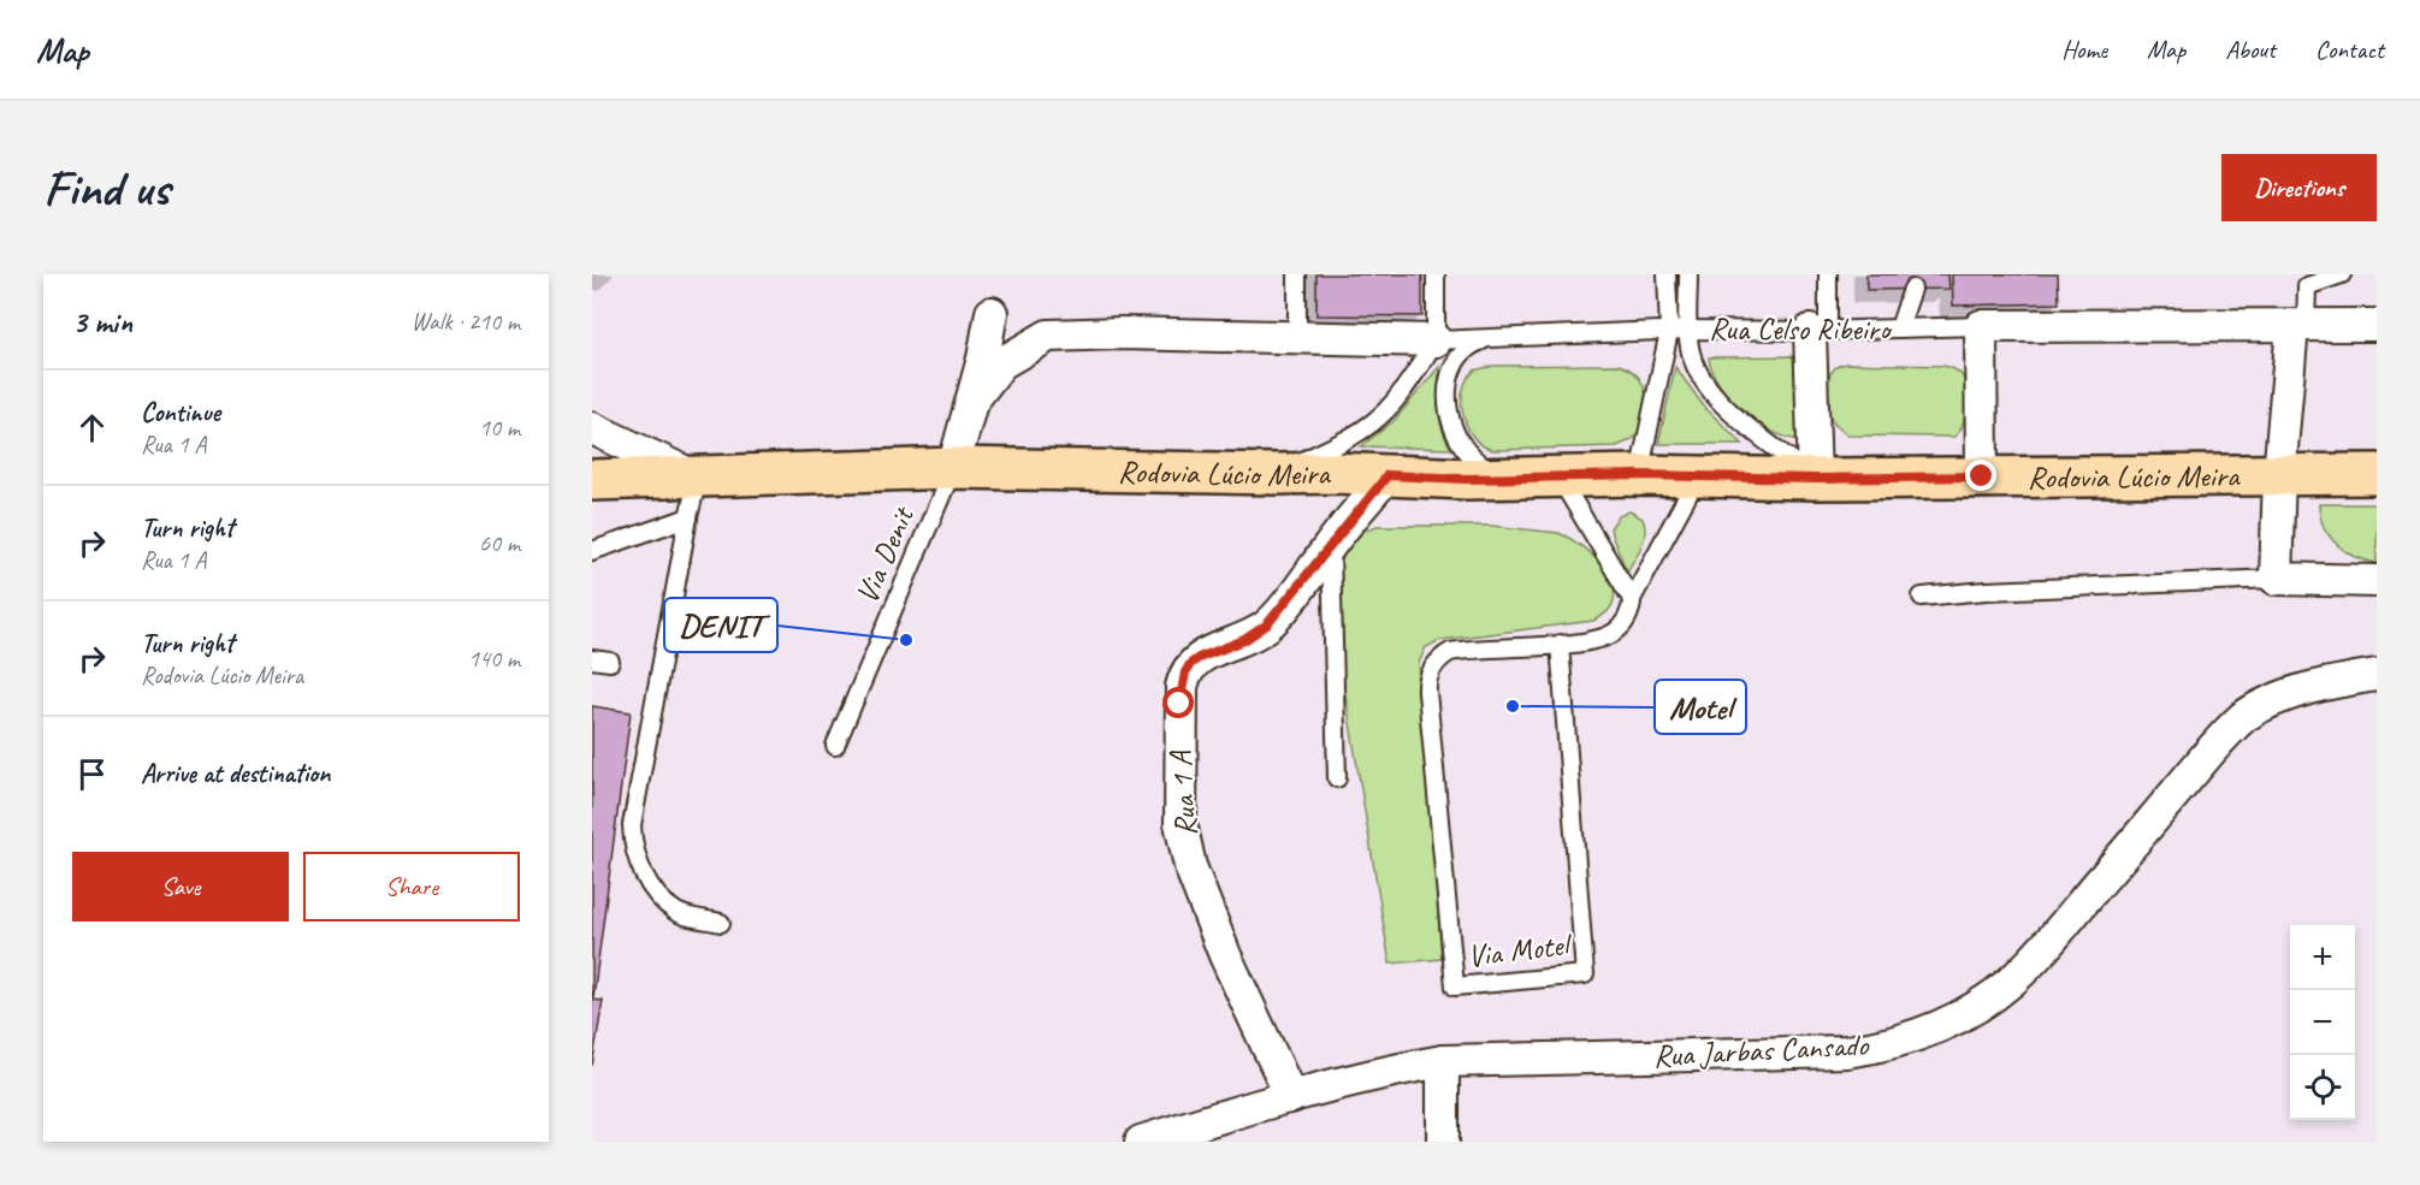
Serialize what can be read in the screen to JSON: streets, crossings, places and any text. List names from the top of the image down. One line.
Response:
{"streets":{"main road":["Rodovia Lúcio Meira"],"street":["Rua Celso Ribeiro","Rua 1 A","Rua Jarbas Cansado"],"lane":["Via Denit","Via Motel"]},"crossings":[["Rodovia Lúcio Meira","Via Denit"],["Rodovia Lúcio Meira","Rua 1 A"],["Rua 1 A","Rua Jarbas Cansado"]],"places":["DENIT","Motel"],"page":{"header":"Map","nav":["Home","Map","About","Contact"],"buttons":["Directions",["Save","Share"]],"title":"Find us","heading":["3 min","Walk · 210 m"],"list":[["Continue","Rua 1 A","10 m"],["Turn right","Rua 1 A","60 m"],["Turn right","Rodovia Lúcio Meira","140 m"],"Arrive at destination"],"map_buttons":["+","−"]}}
